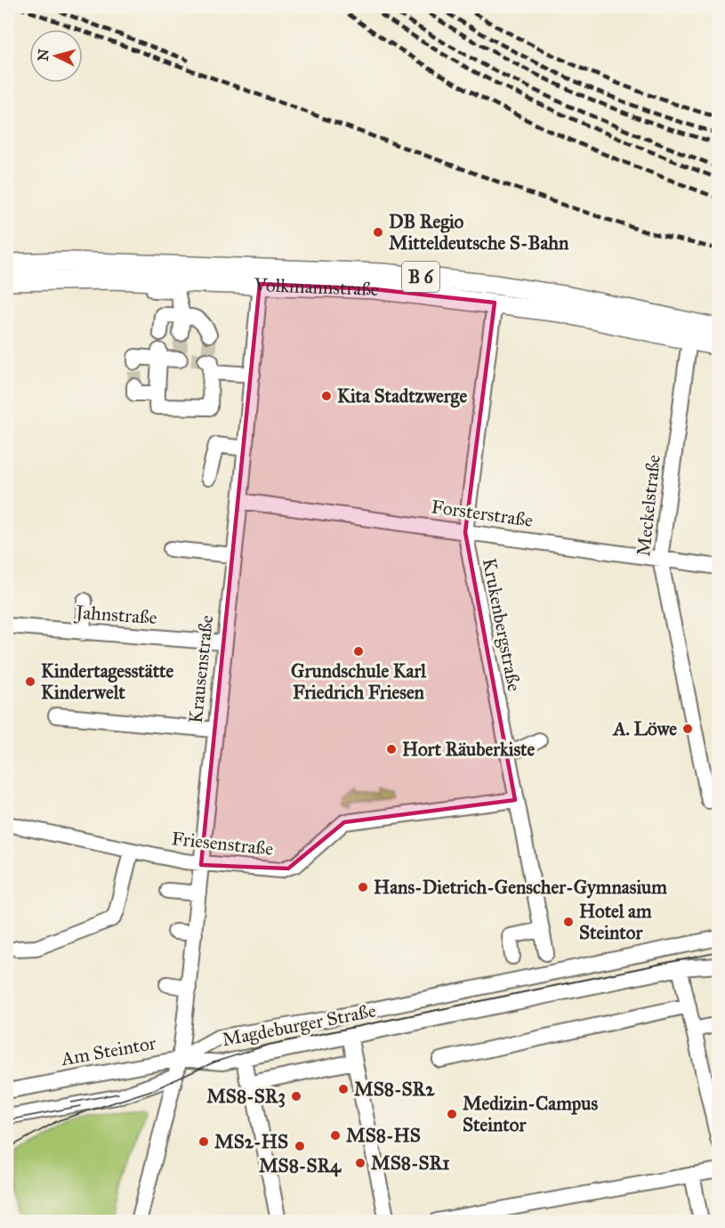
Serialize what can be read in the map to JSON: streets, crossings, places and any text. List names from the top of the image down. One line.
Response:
{"streets":{"main road":["B 6","Volkmannstraße"],"street":["Meckelstraße","Forsterstraße","Jahnstraße","Krukenbergstraße","Krausenstraße","Friesenstraße","Magdeburger Straße","Am Steintor"]},"crossings":[["Volkmannstraße","Meckelstraße"],["Volkmannstraße","Krukenbergstraße"],["Volkmannstraße","Krausenstraße"],["Meckelstraße","Forsterstraße"],["Forsterstraße","Krukenbergstraße"],["Forsterstraße","Krausenstraße"],["Jahnstraße","Krausenstraße"],["Krukenbergstraße","Friesenstraße"],["Krausenstraße","Friesenstraße"],["Krausenstraße","Magdeburger Straße"],["Krausenstraße","Am Steintor"],["Magdeburger Straße","Am Steintor"]],"places":["DB Regio Mitteldeutsche S-Bahn","Kita Stadtzwerge","Grundschule Karl Friedrich Friesen","Kindertagesstätte Kinderwelt","A. Löwe","Hort Räuberkiste","Hans-Dietrich-Genscher-Gymnasium","Hotel am Steintor","MS8-SR2","MS8-SR3","Medizin-Campus Steintor","MS8-HS","MS2-HS","MS8-SR4","MS8-SR1"],"north":"left"}
